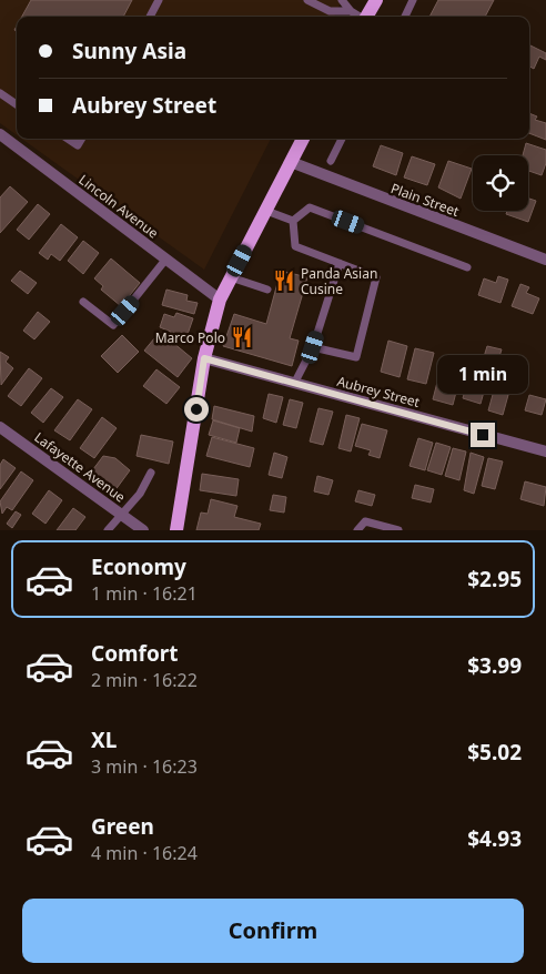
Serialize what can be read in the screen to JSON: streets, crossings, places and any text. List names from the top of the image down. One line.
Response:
{"streets":{"street":["Plain Street","Lincoln Avenue","Aubrey Street","Lafayette Avenue"]},"places":{"restaurant":["Panda Asian Cusine","Marco Polo"]},"page":{"banner":["Sunny Asia","Aubrey Street"],"bubble":"1 min","list":[{"name":"Economy","note":"1 min · 16:21","value":"$2.95"},{"name":"Comfort","note":"2 min · 16:22","value":"$3.99"},{"name":"XL","note":"3 min · 16:23","value":"$5.02"},{"name":"Green","note":"4 min · 16:24","value":"$4.93"}],"buttons":"Confirm"}}
